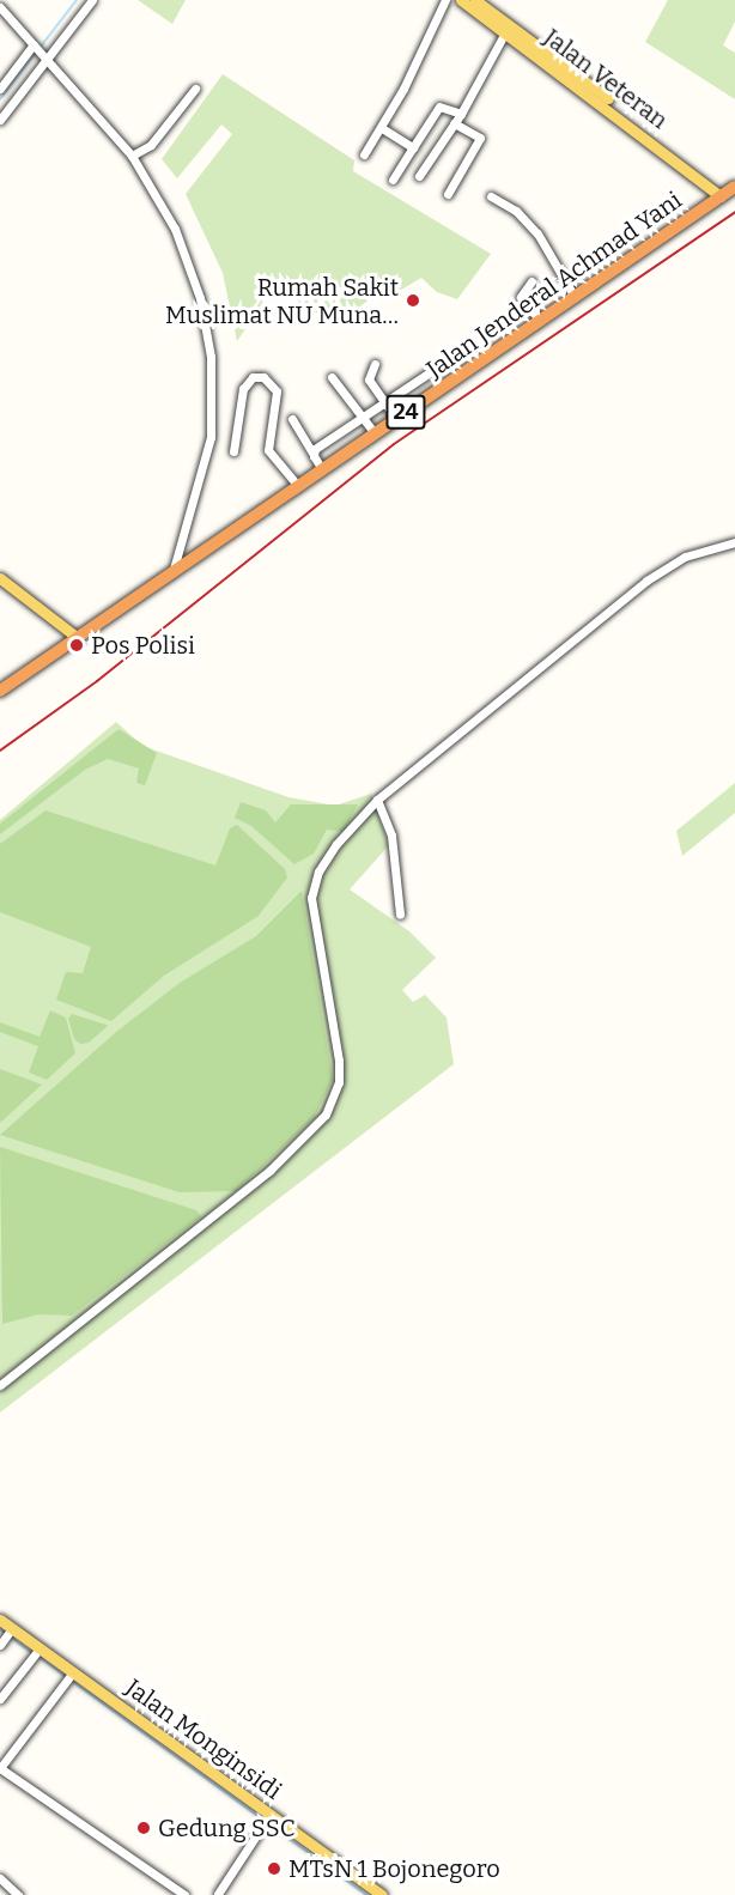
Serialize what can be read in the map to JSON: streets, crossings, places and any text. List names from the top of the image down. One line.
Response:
{"streets":{"highway":["Jalan Jenderal Achmad Yani","24"],"main road":["Jalan Veteran","Jalan Monginsidi"]},"crossings":[["Jalan Veteran","Jalan Jenderal Achmad Yani"],["Jalan Jenderal Achmad Yani","24"]],"places":["Rumah Sakit Muslimat NU Muna…","Pos Polisi","Gedung SSC","MTsN 1 Bojonegoro"]}
